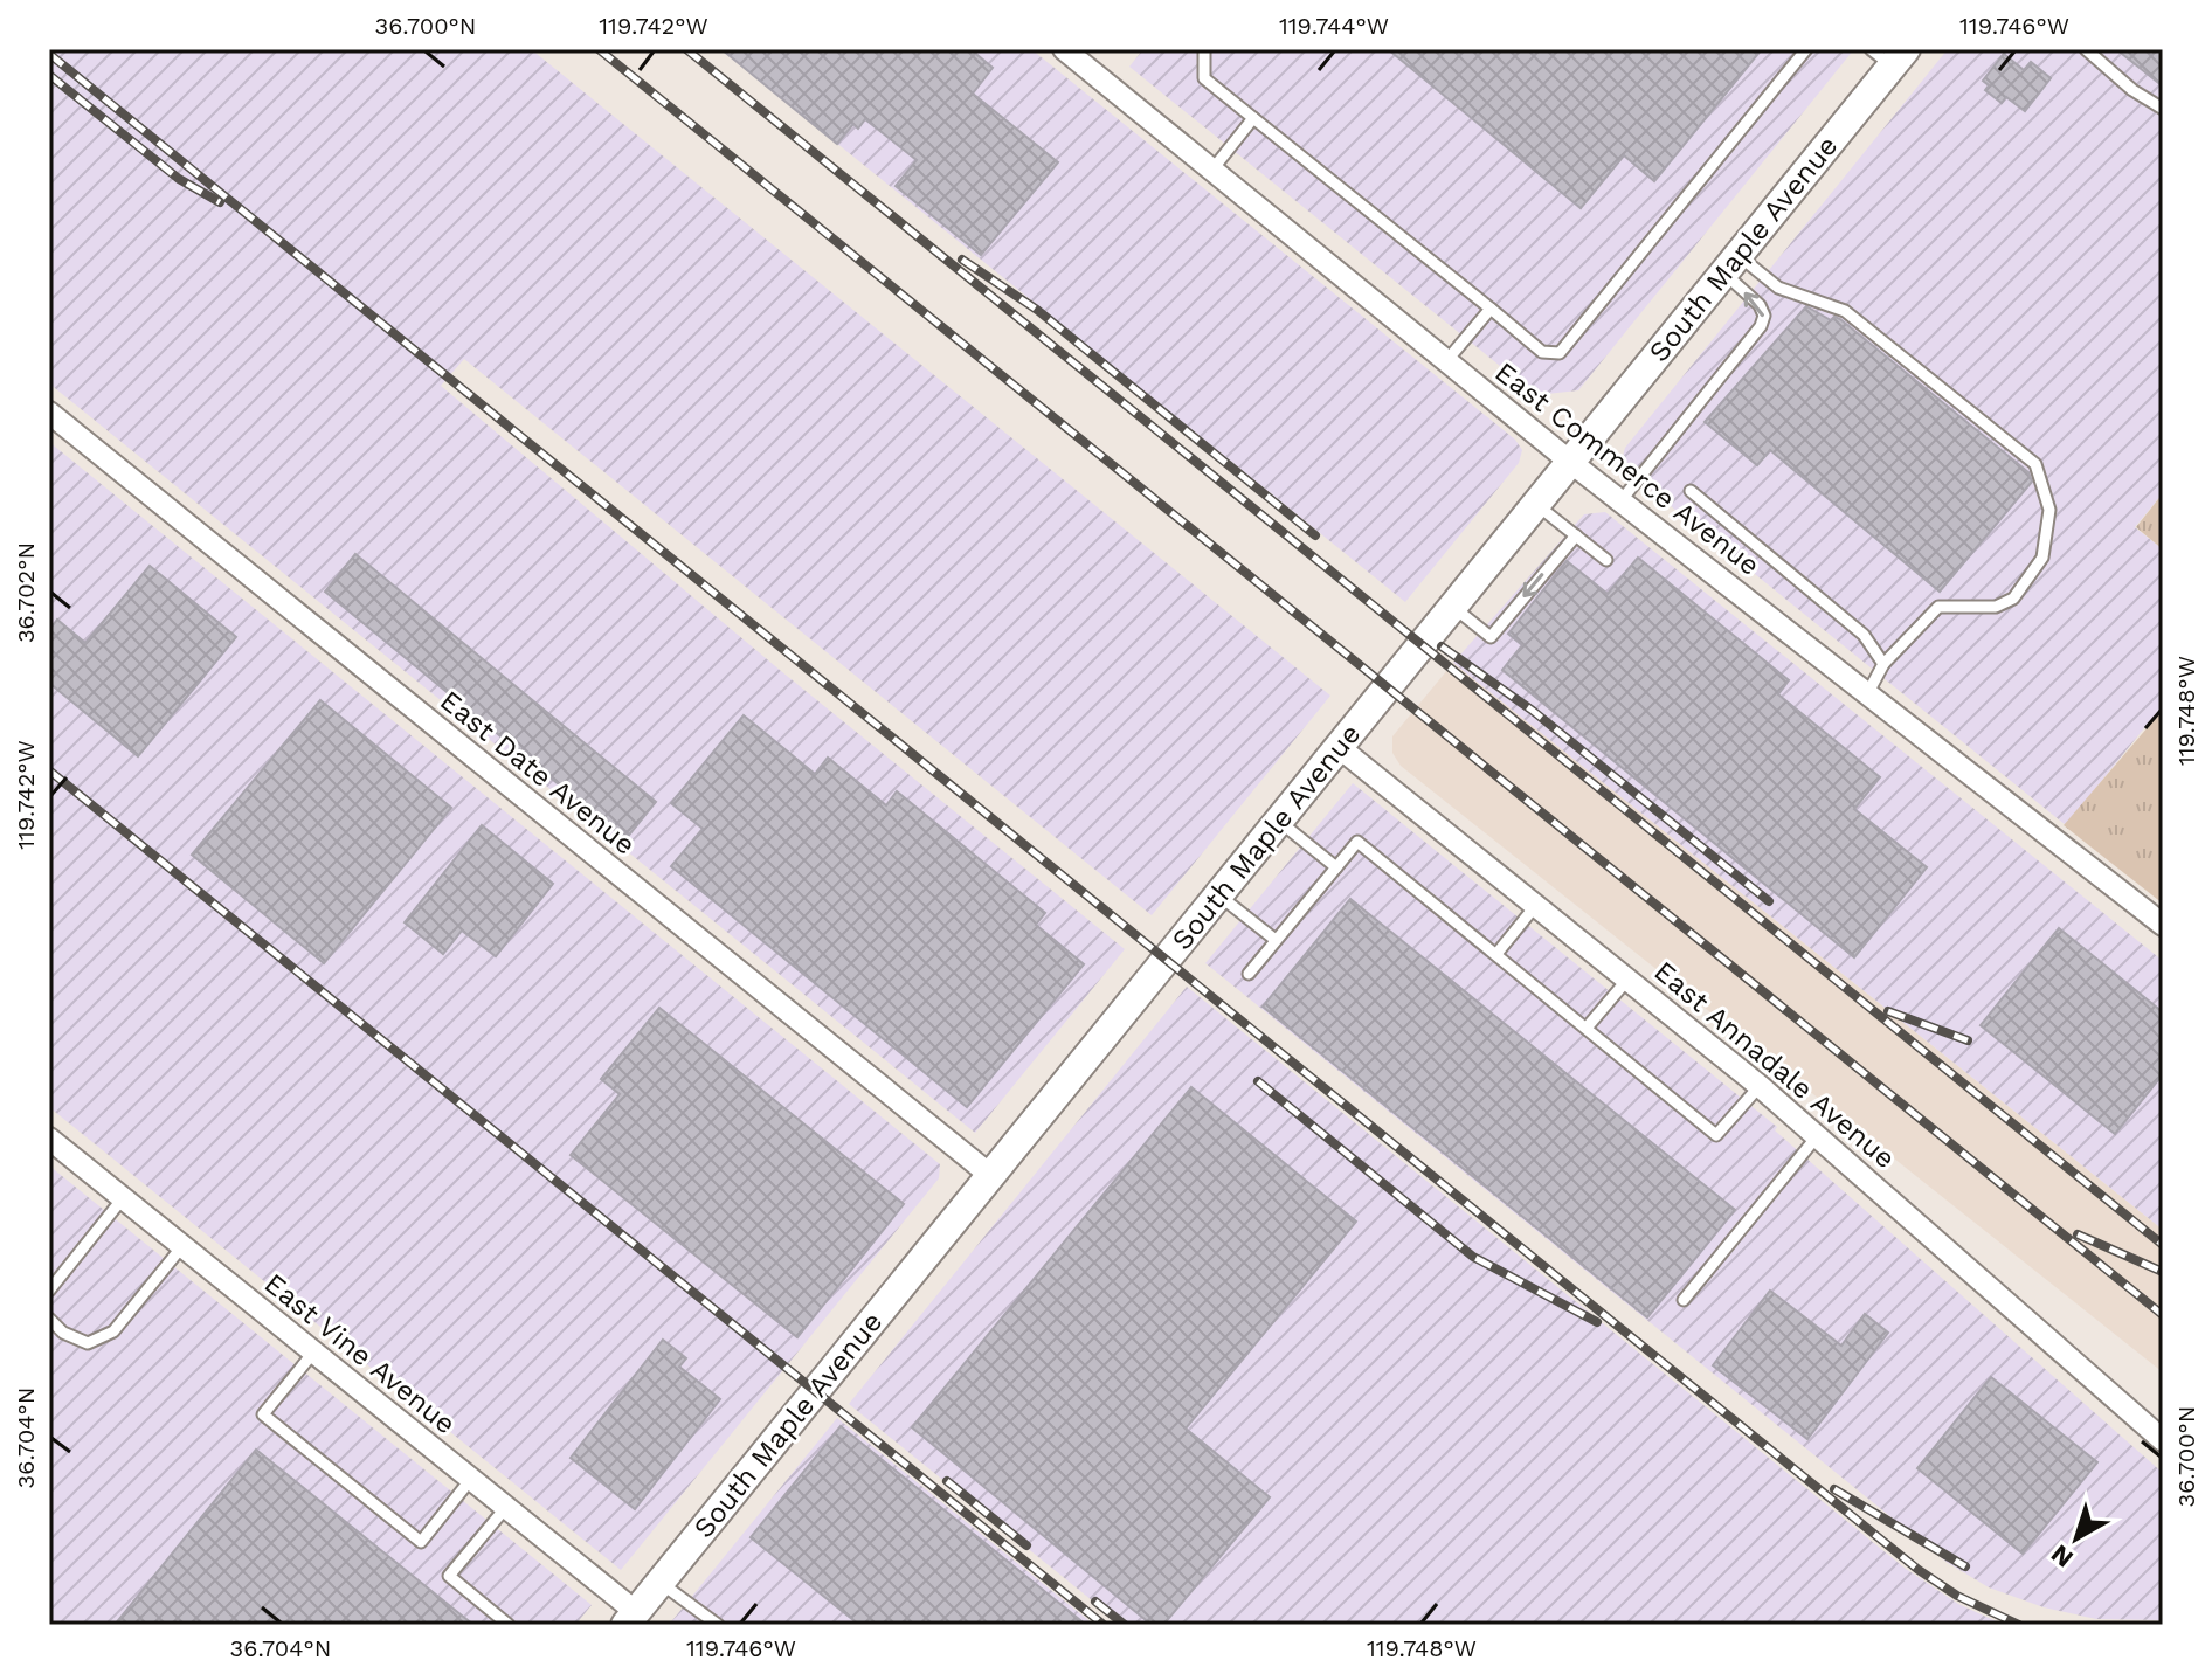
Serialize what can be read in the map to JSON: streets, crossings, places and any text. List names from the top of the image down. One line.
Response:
{"streets":{"street":["South Maple Avenue","East Commerce Avenue","East Date Avenue","East Annadale Avenue","East Vine Avenue"]},"crossings":[["South Maple Avenue","East Commerce Avenue"],["South Maple Avenue","East Date Avenue"],["South Maple Avenue","East Annadale Avenue"],["South Maple Avenue","East Vine Avenue"]],"north":"bottom left","coordinates":["36.700°N","119.742°W","119.744°W","119.746°W","36.702°N","119.748°W","36.704°N"]}
